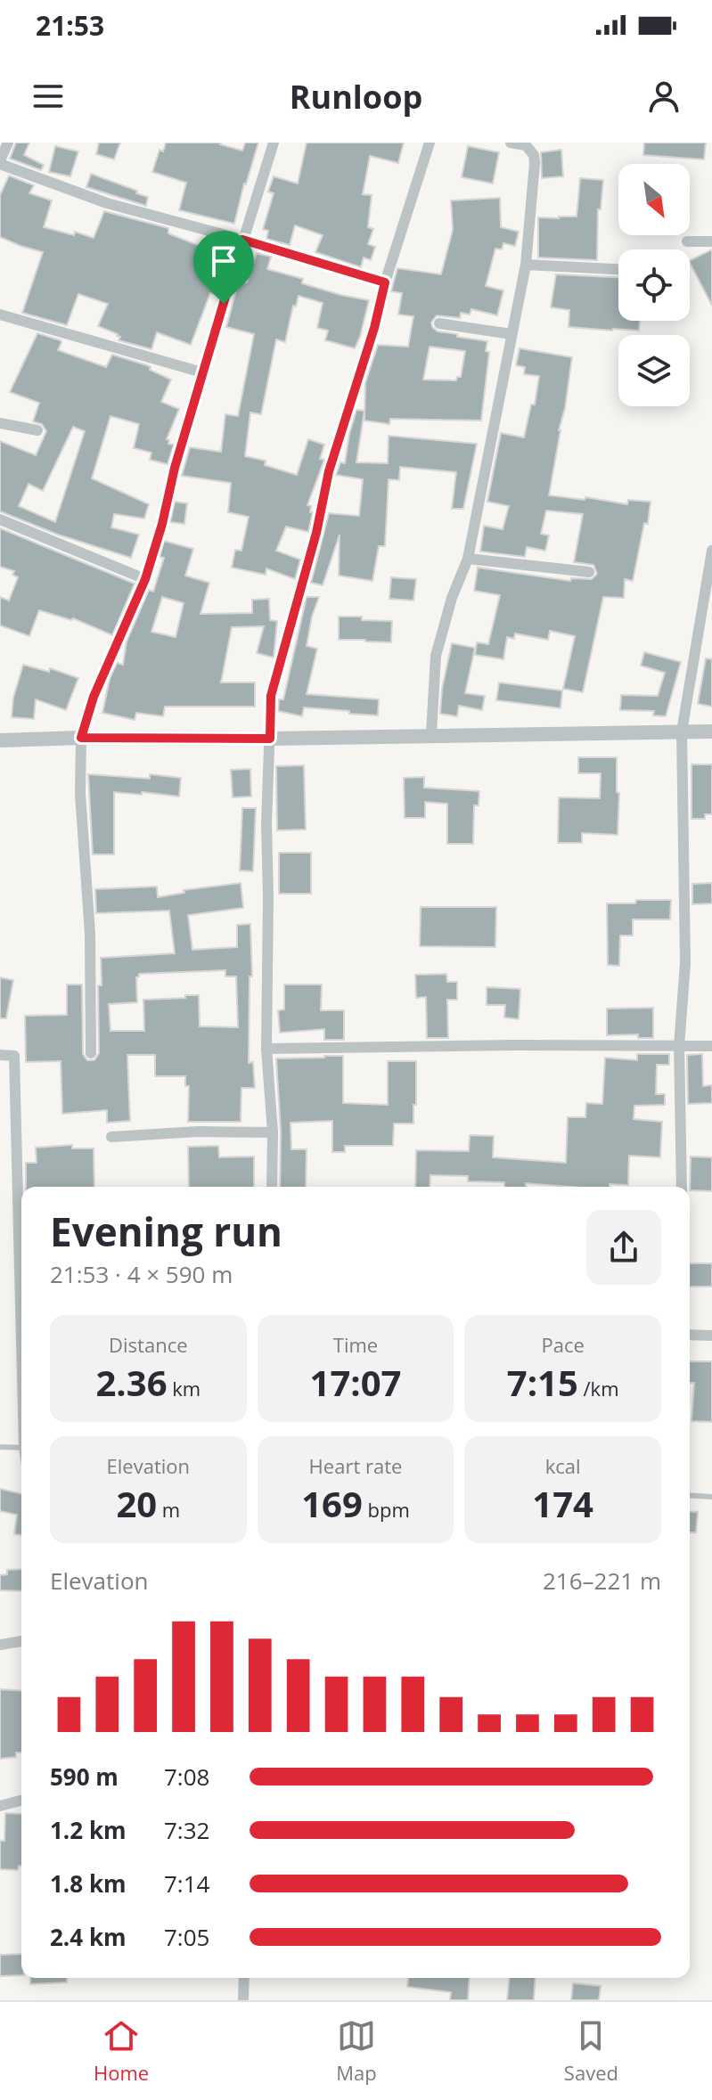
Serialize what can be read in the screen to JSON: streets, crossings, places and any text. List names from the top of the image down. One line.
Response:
{"north":"bottom right","page":{"status":"21:53","header":"Runloop","heading":["Evening run","21:53 · 4 × 590 m"],"stats":[["Distance","2.36 km"],["Time","17:07"],["Pace","7:15 /km"],["Elevation","20 m"],["Heart rate","169 bpm"],["kcal","174"]],"chart":["Elevation","216–221 m"],"list":[{"name":"590 m","note":"7:08"},{"name":"1.2 km","note":"7:32"},{"name":"1.8 km","note":"7:14"},{"name":"2.4 km","note":"7:05"}],"tabs":["Home","Map","Saved"]}}
